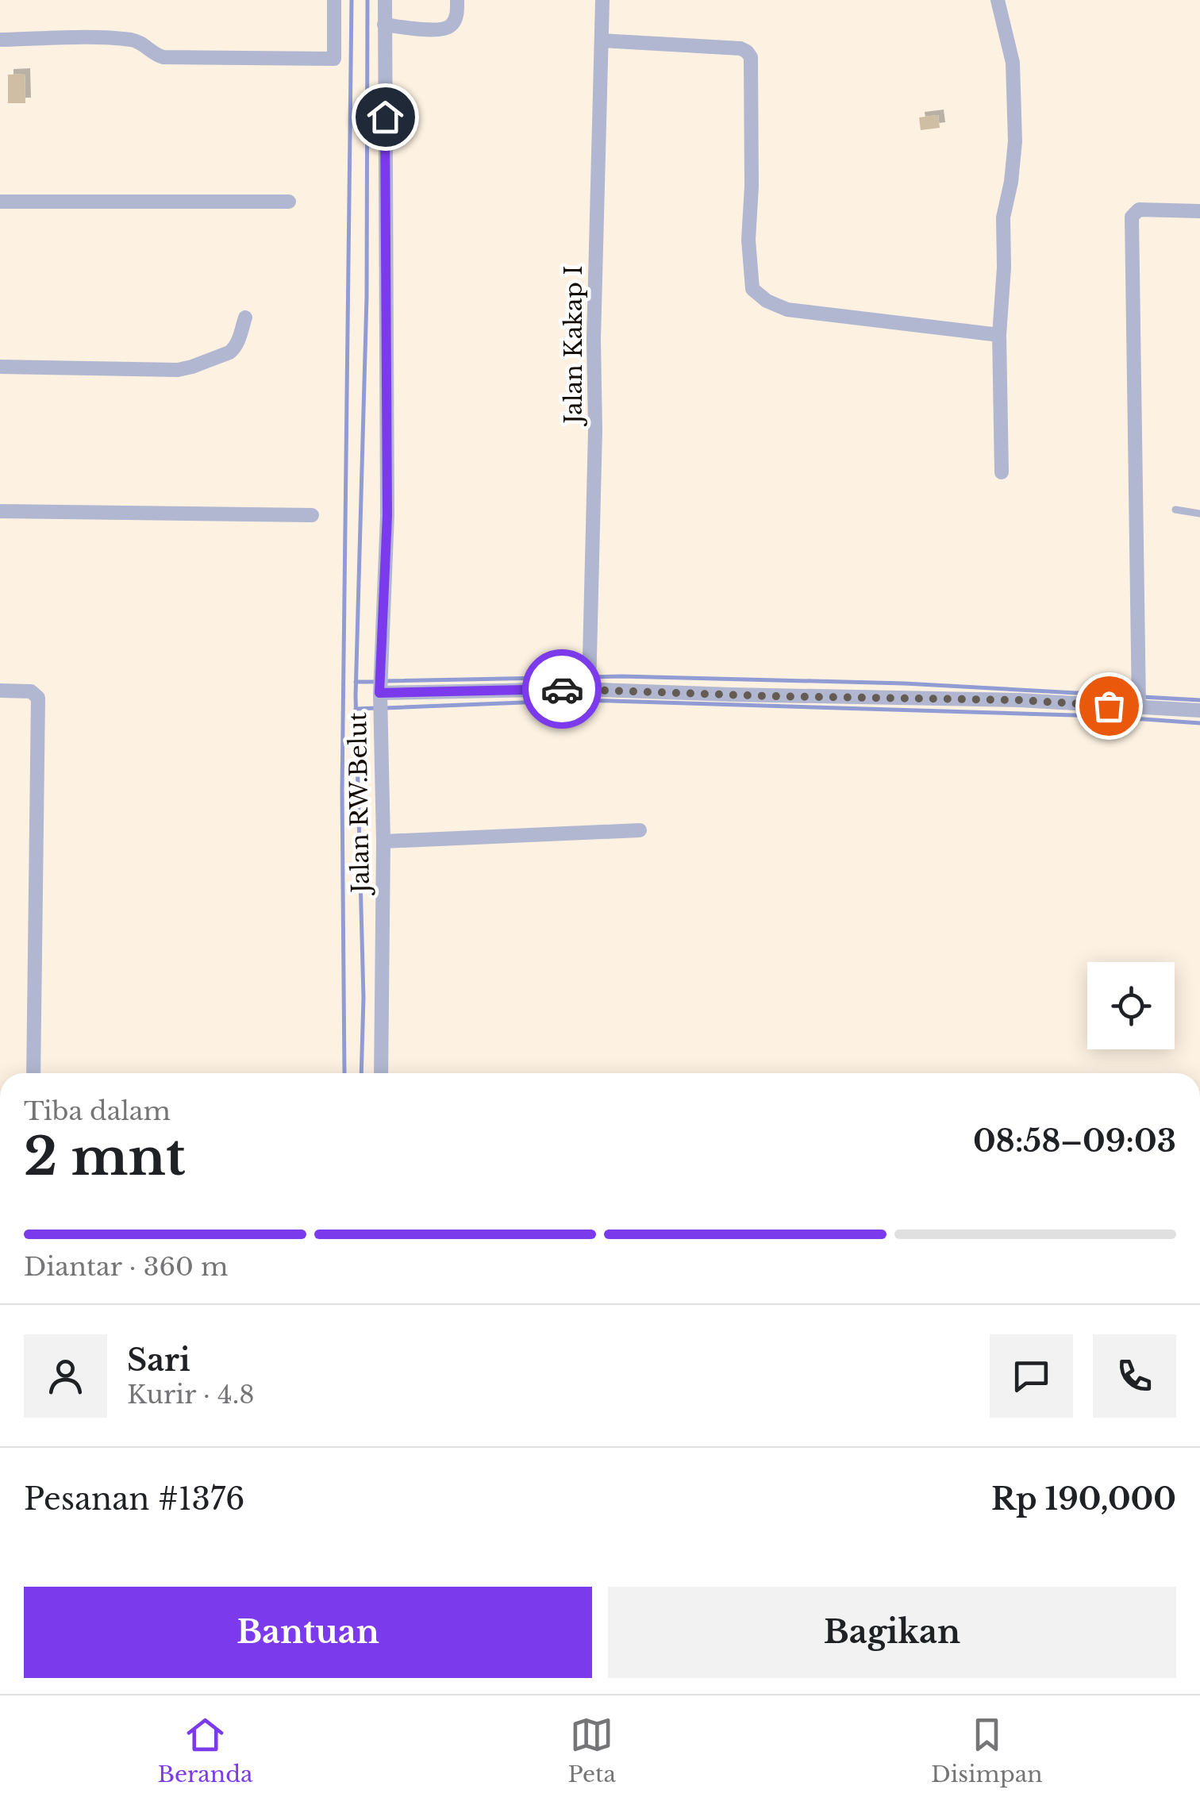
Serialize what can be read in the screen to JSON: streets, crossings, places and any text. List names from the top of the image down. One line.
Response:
{"streets":{"street":["Jalan Kakap I","Jalan RW.Belut"]},"page":{"heading":["2 mnt","Tiba dalam","08:58–09:03"],"panel":["Sari","Kurir · 4.8","Pesanan #1376","Rp 190,000"],"bar":"Diantar · 360 m","buttons":["Bantuan","Bagikan"],"tabs":["Beranda","Peta","Disimpan"]}}
